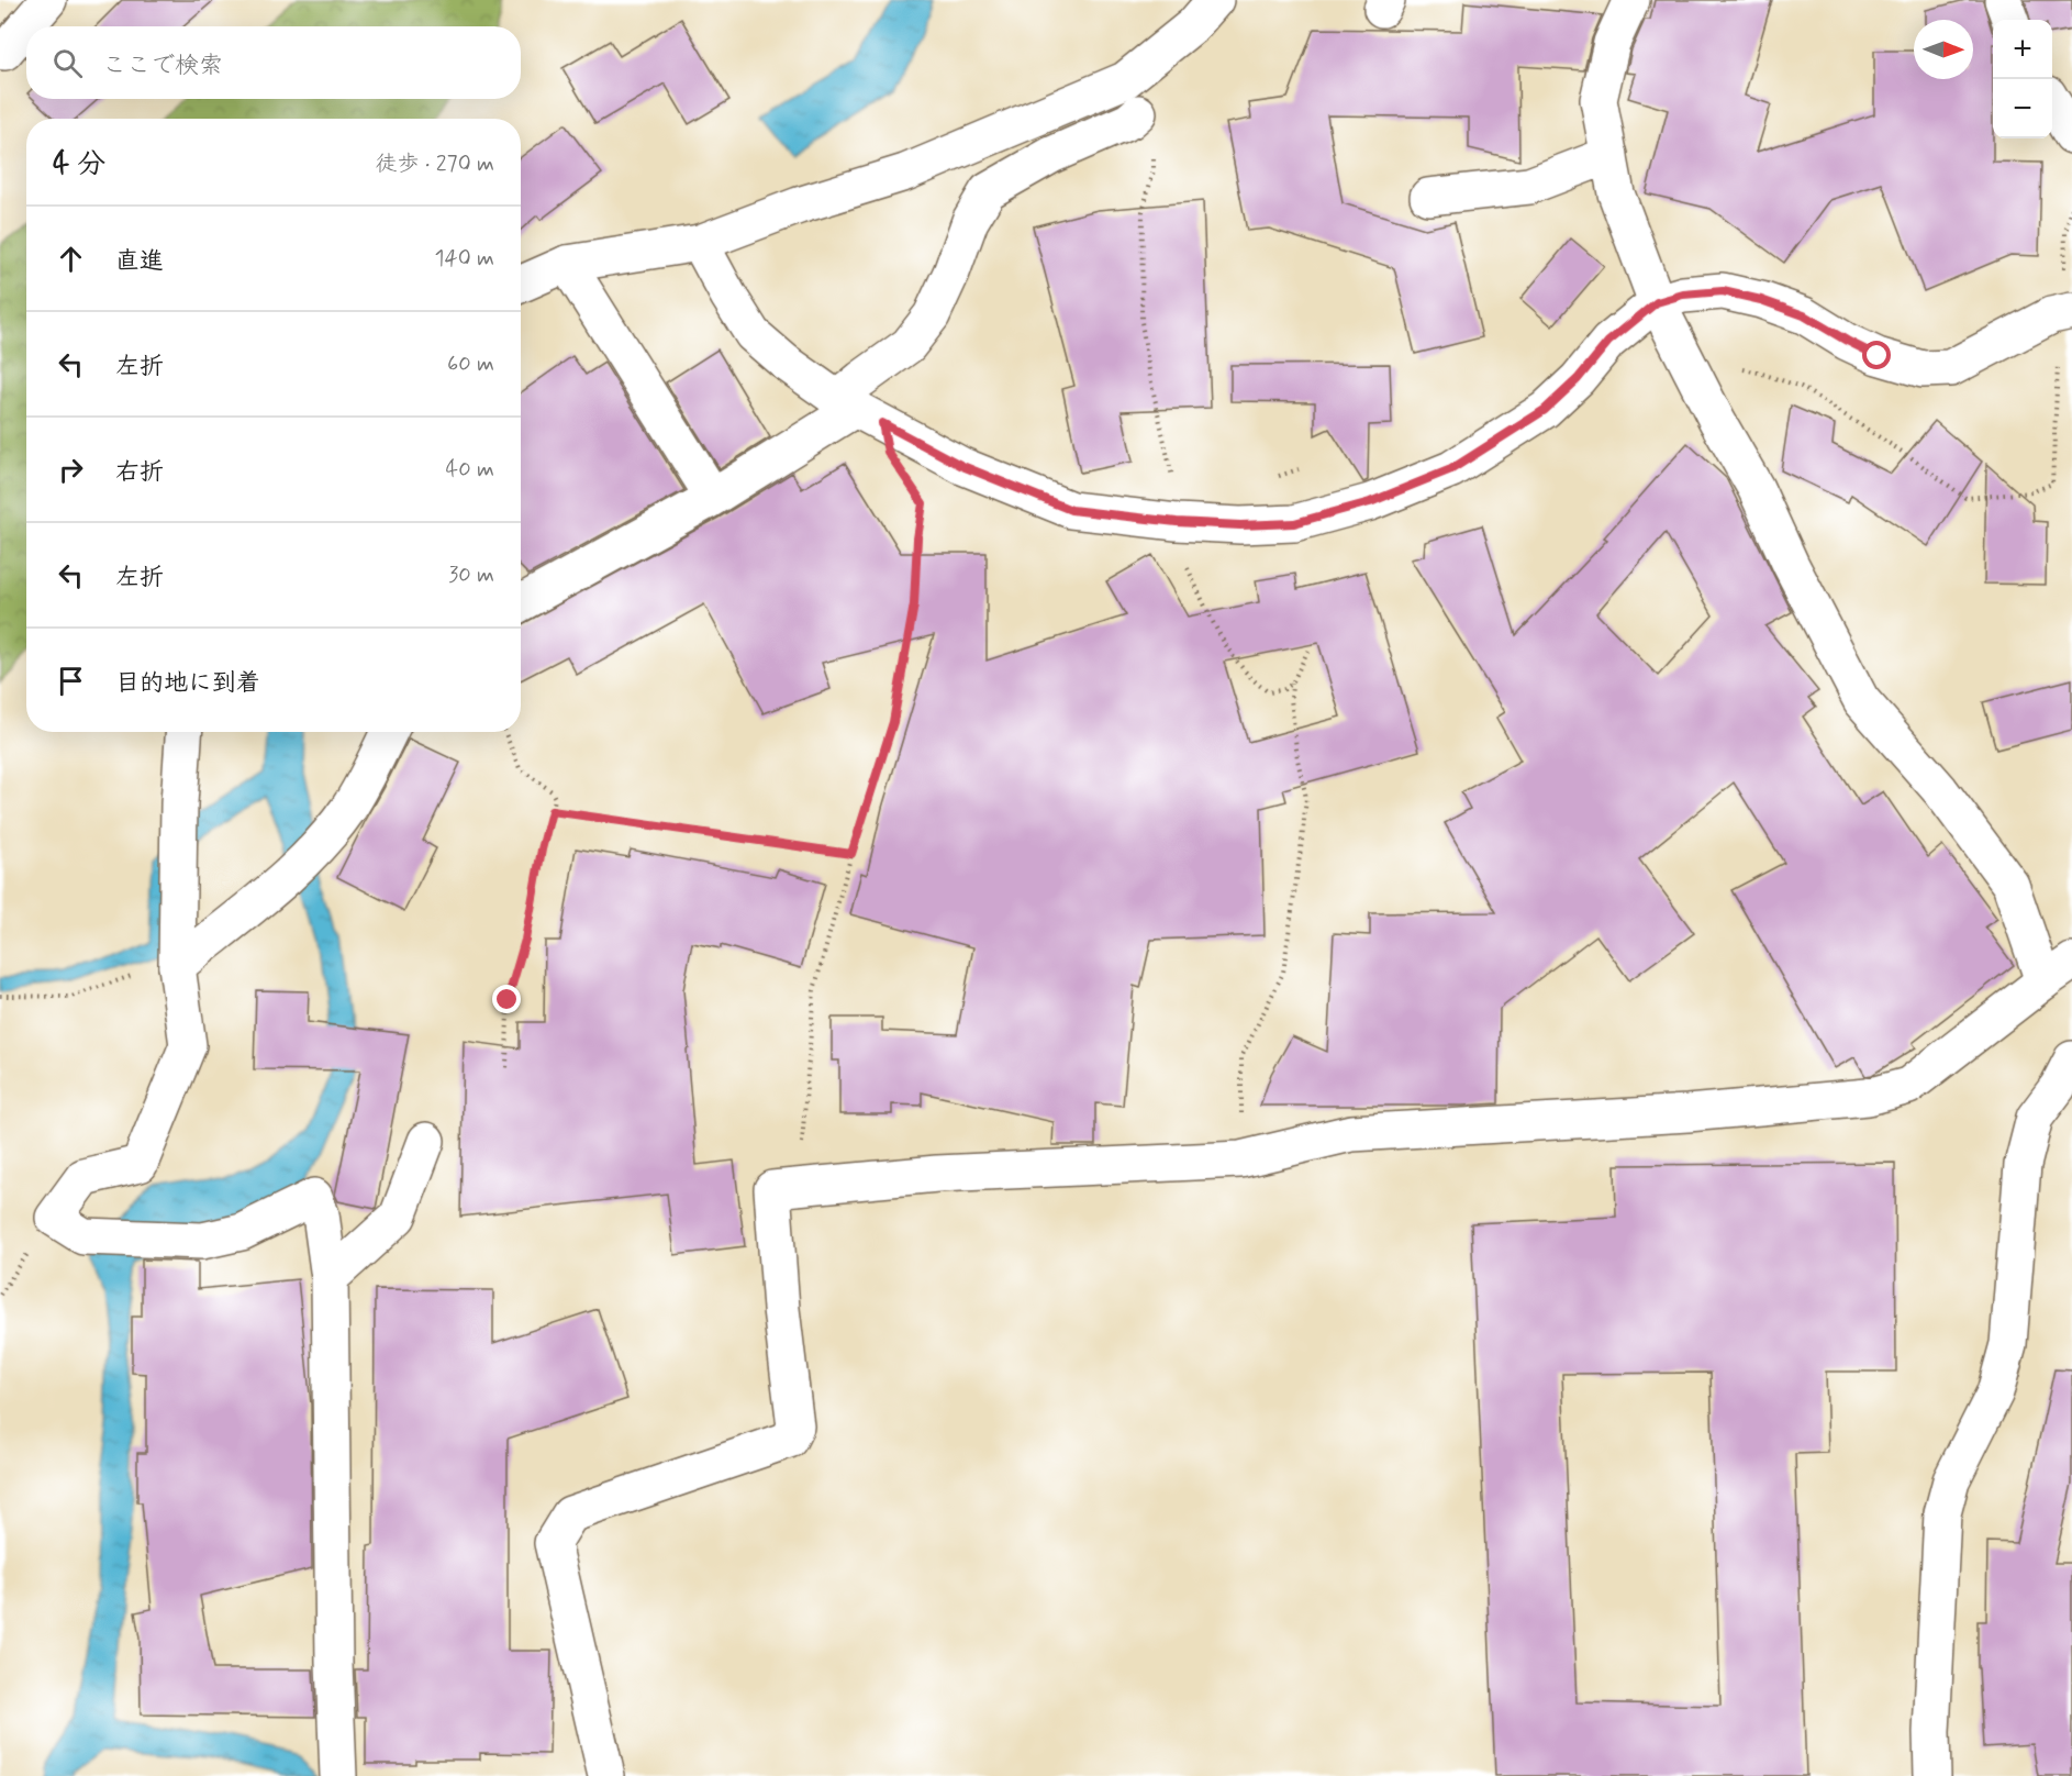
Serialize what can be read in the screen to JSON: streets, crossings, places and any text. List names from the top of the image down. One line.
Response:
{"north":"right","page":{"map_buttons":["+","−"],"search":"ここで検索","heading":["4 分","徒歩 · 270 m"],"list":[["直進","140 m"],["左折","60 m"],["右折","40 m"],["左折","30 m"],"目的地に到着"]}}
